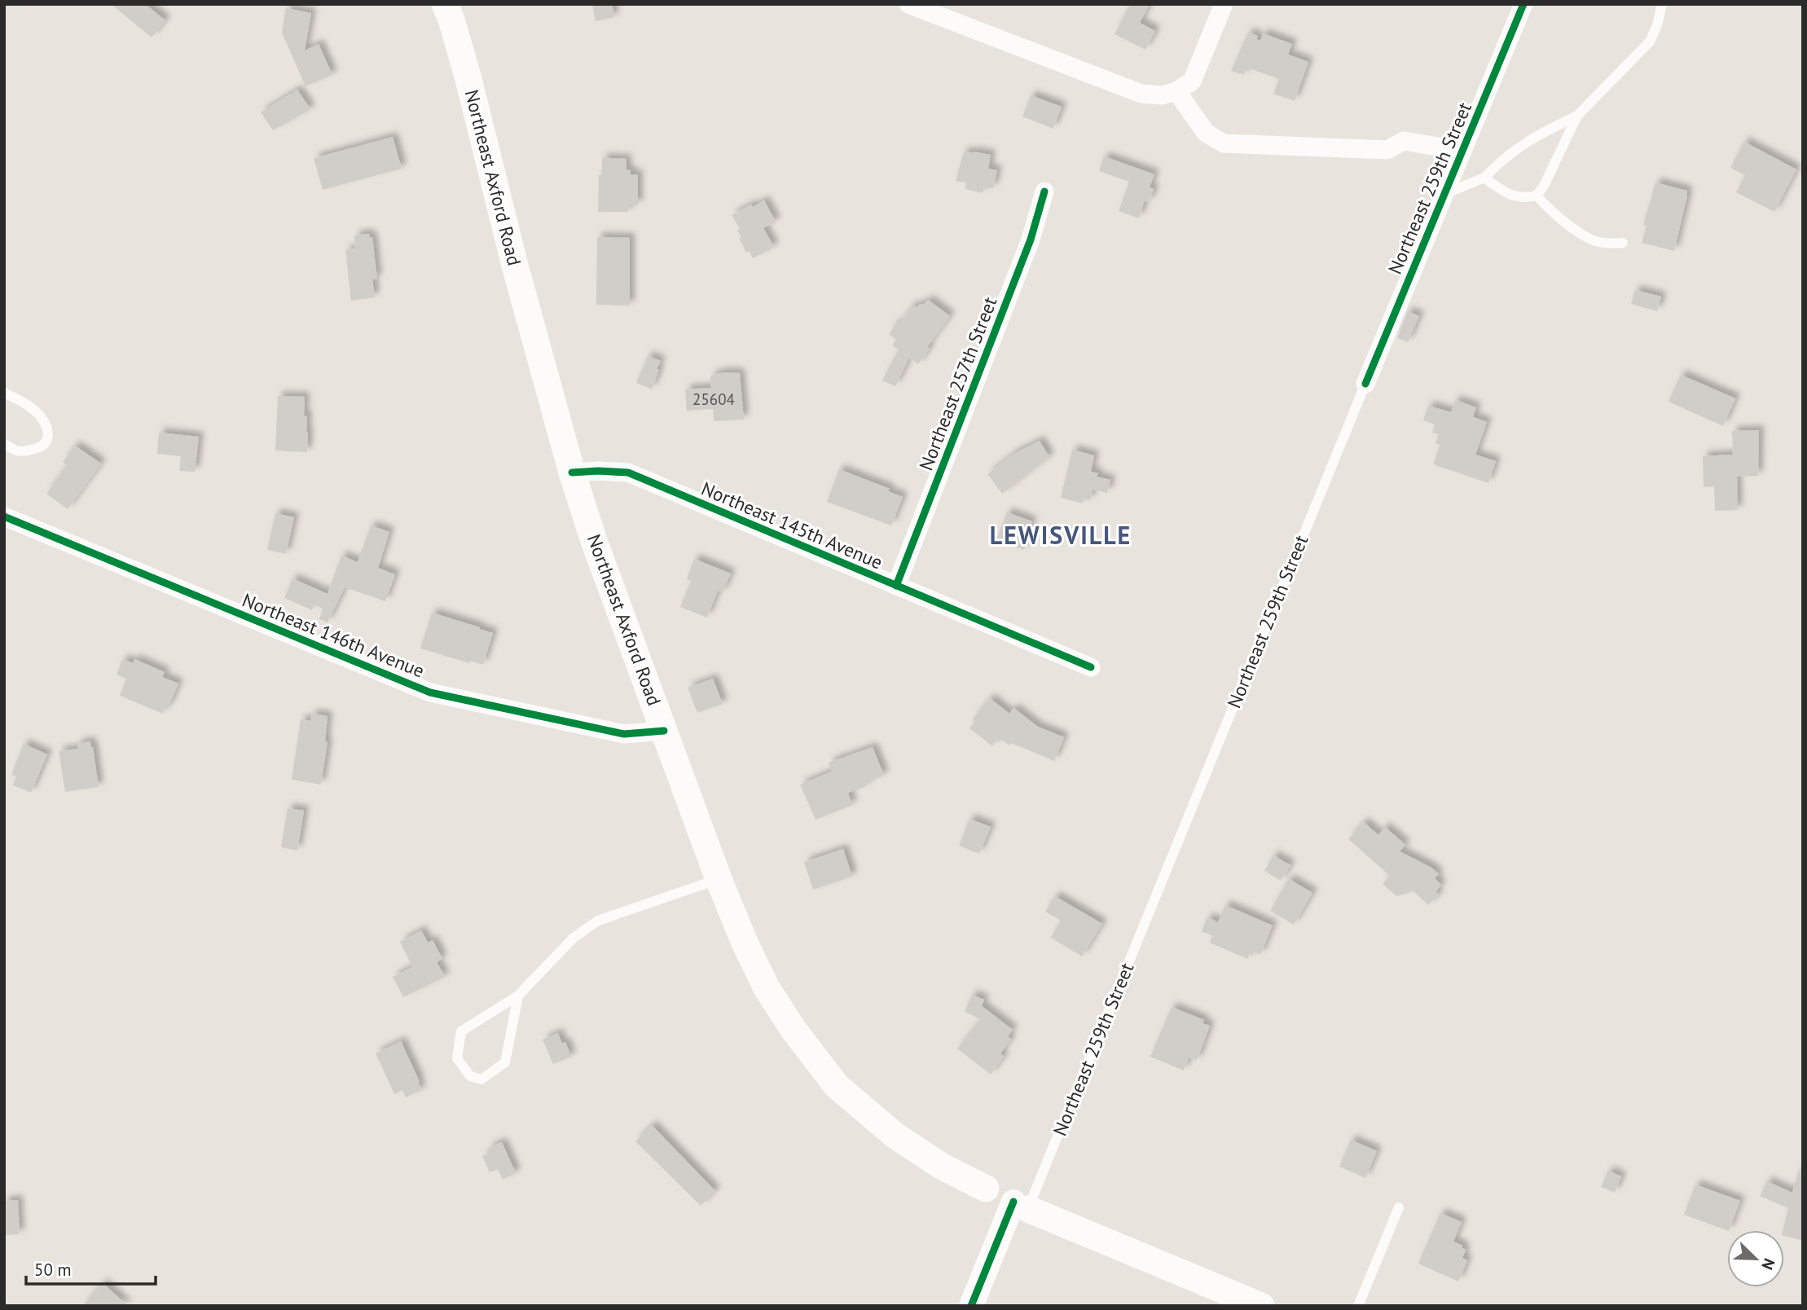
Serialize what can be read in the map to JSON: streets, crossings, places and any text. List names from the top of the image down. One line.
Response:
{"streets":{"main road":["Northeast Axford Road"],"street":["Northeast 259th Street","Northeast 257th Street","Northeast 145th Avenue","Northeast 146th Avenue"]},"crossings":[["Northeast Axford Road","Northeast 259th Street"],["Northeast Axford Road","Northeast 145th Avenue"],["Northeast Axford Road","Northeast 146th Avenue"],["Northeast 257th Street","Northeast 145th Avenue"]],"districts":["LEWISVILLE"],"house_numbers":["25604"],"scale_bar":"50 m","north":"bottom right"}
